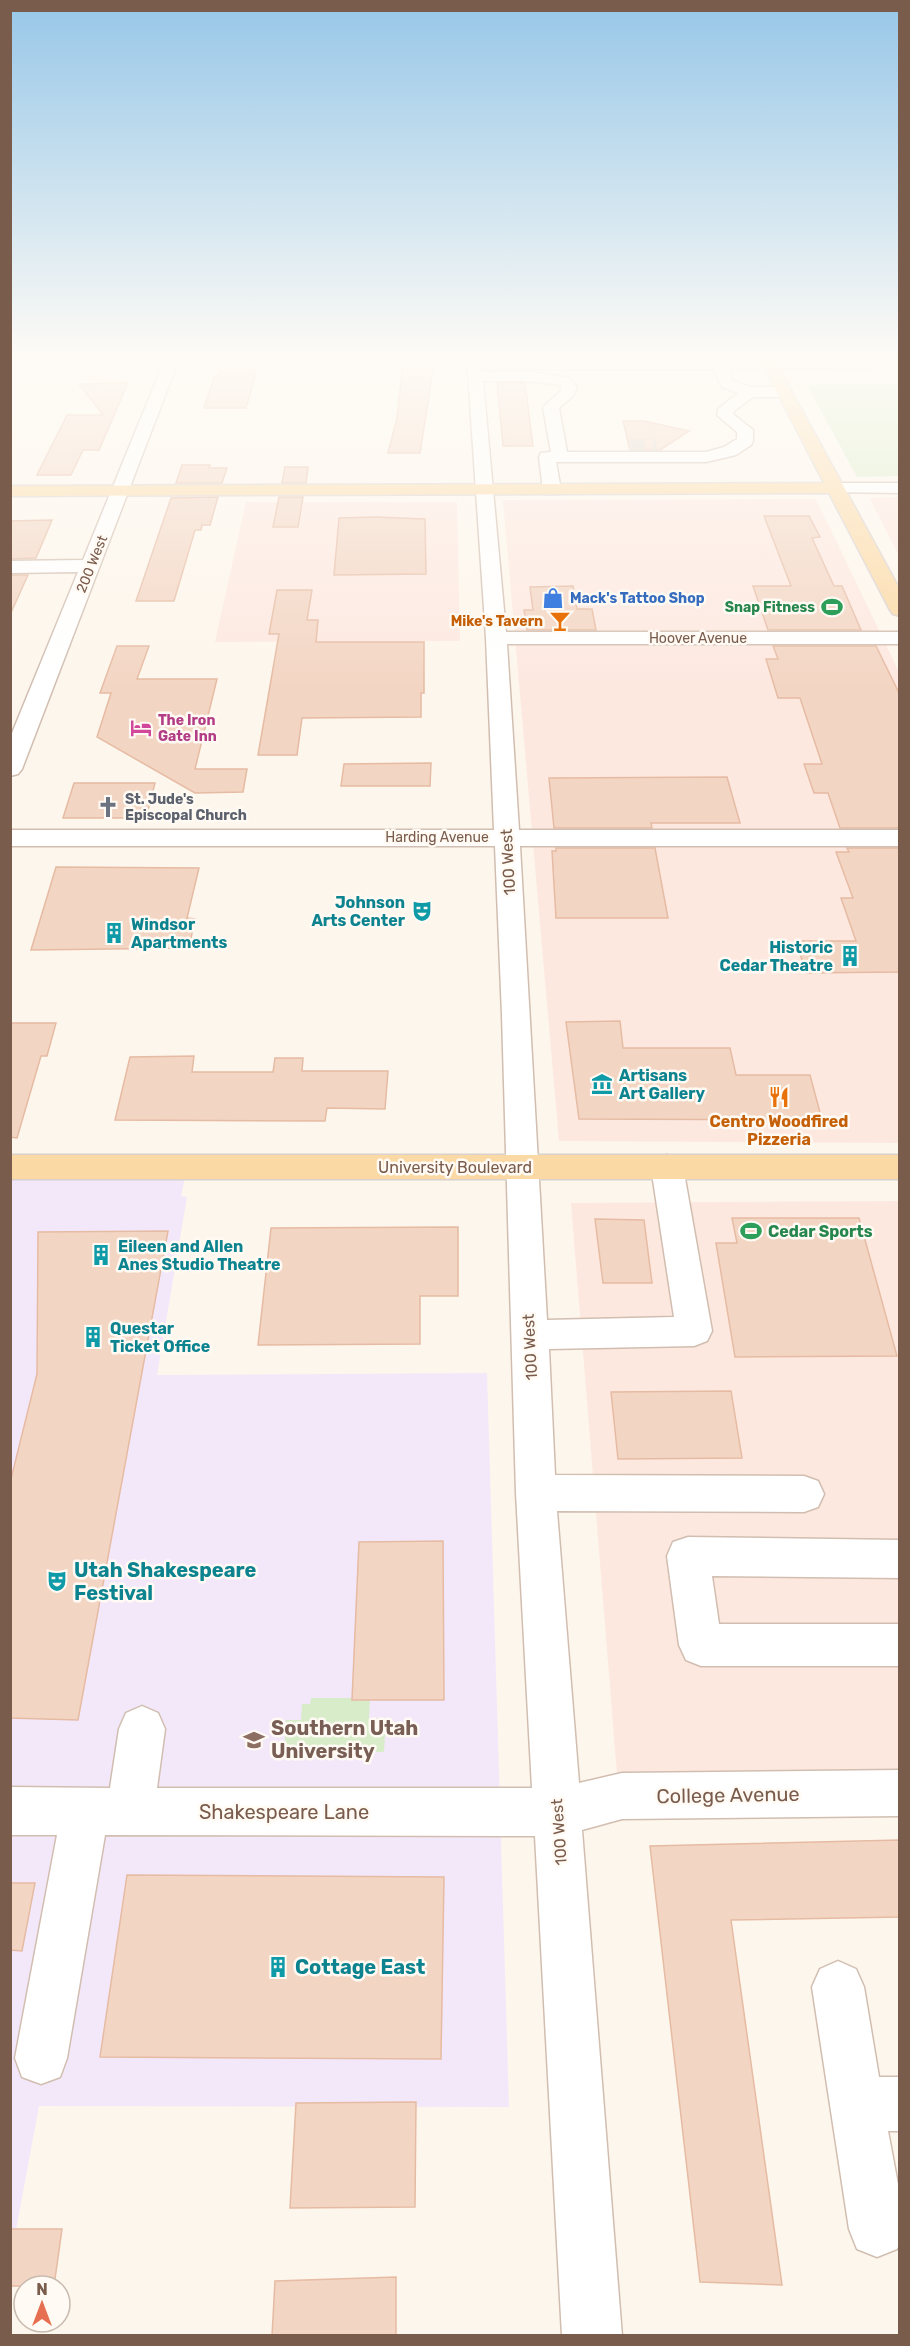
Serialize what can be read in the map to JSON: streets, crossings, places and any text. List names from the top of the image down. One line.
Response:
{"streets":{"main road":["University Boulevard"],"street":["200 West","Hoover Avenue","Harding Avenue","100 West","College Avenue","Shakespeare Lane"]},"crossings":[["Hoover Avenue","100 West"],["Harding Avenue","100 West"],["100 West","University Boulevard"],["100 West","College Avenue"],["100 West","Shakespeare Lane"],["College Avenue","Shakespeare Lane"]],"places":{"shop":["Mack's Tattoo Shop"],"sports":["Snap Fitness","Cedar Sports"],"bar":["Mike's Tavern"],"hotel":["The Iron Gate Inn"],"church":["St. Jude's Episcopal Church"],"theatre":["Johnson Arts Center","Utah Shakespeare Festival"],"building":["Windsor Apartments","Historic Cedar Theatre","Eileen and Allen Anes Studio Theatre","Questar Ticket Office","Cottage East"],"museum":["Artisans Art Gallery"],"restaurant":["Centro Woodfired Pizzeria"],"school or university":["Southern Utah University"]},"north":"top"}
